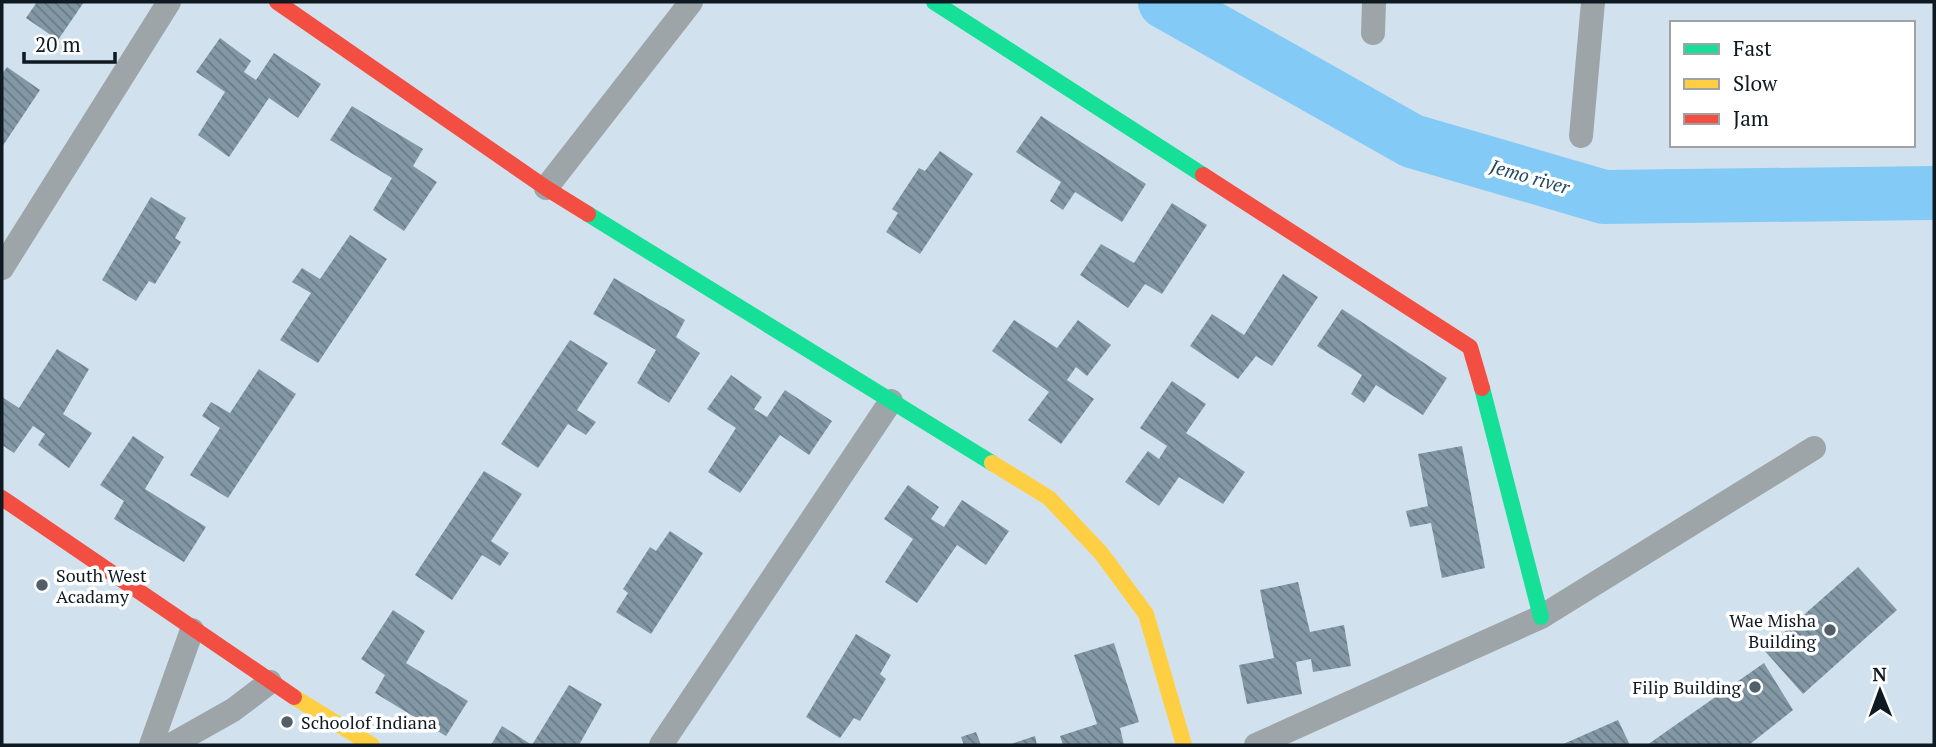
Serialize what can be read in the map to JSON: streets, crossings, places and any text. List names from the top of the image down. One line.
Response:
{"water":["Jemo river"],"places":["South West Acadamy","Wae Misha Building","Filip Building","Schoolof Indiana"],"legend":["Fast","Slow","Jam"],"scale_bar":"20 m","north":"top"}
